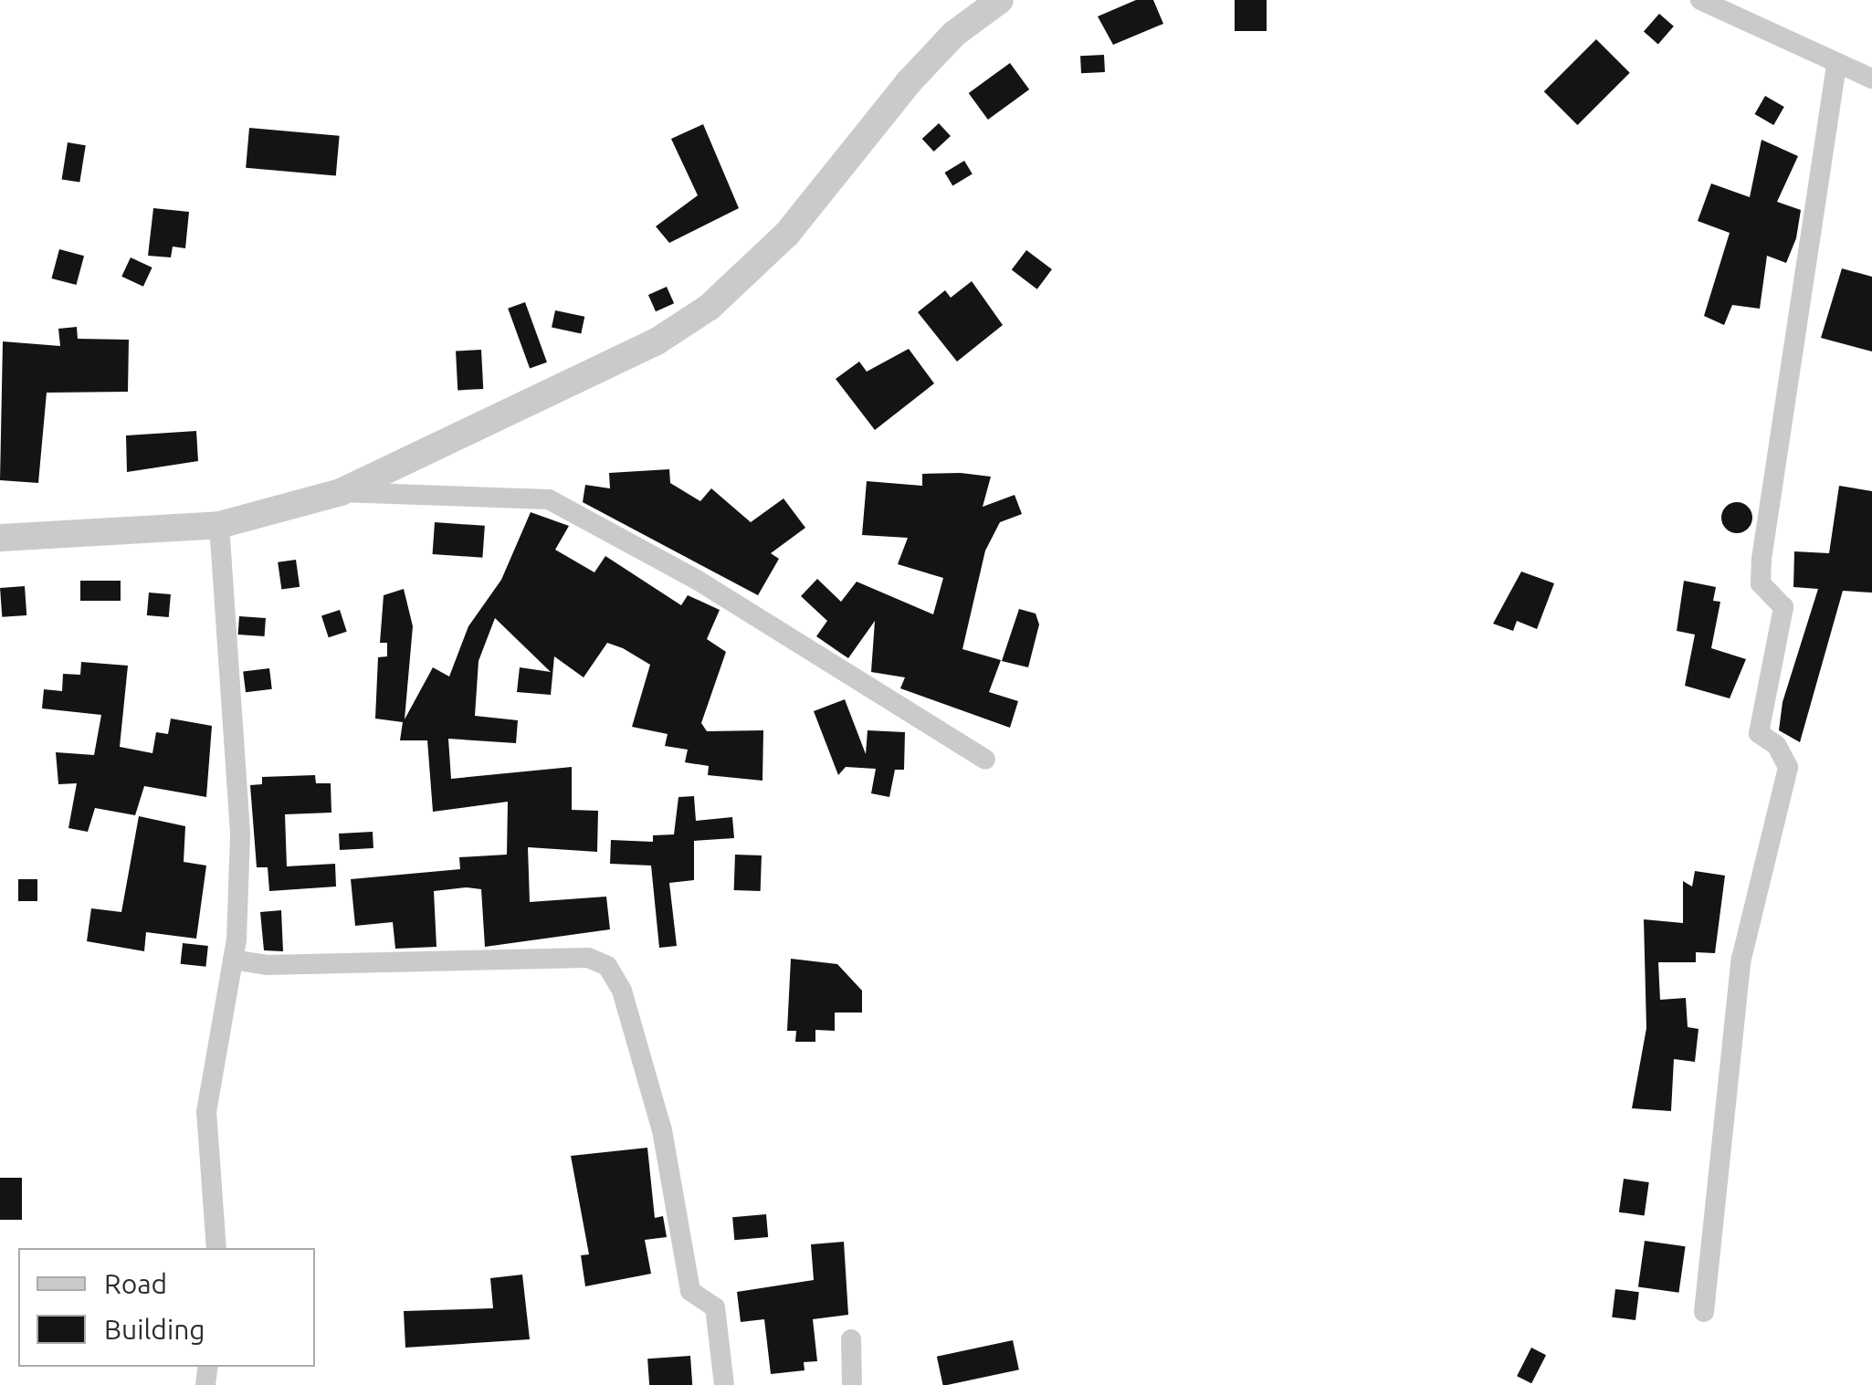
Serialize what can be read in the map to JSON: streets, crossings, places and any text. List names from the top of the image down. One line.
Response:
{"legend":["Road","Building"]}
